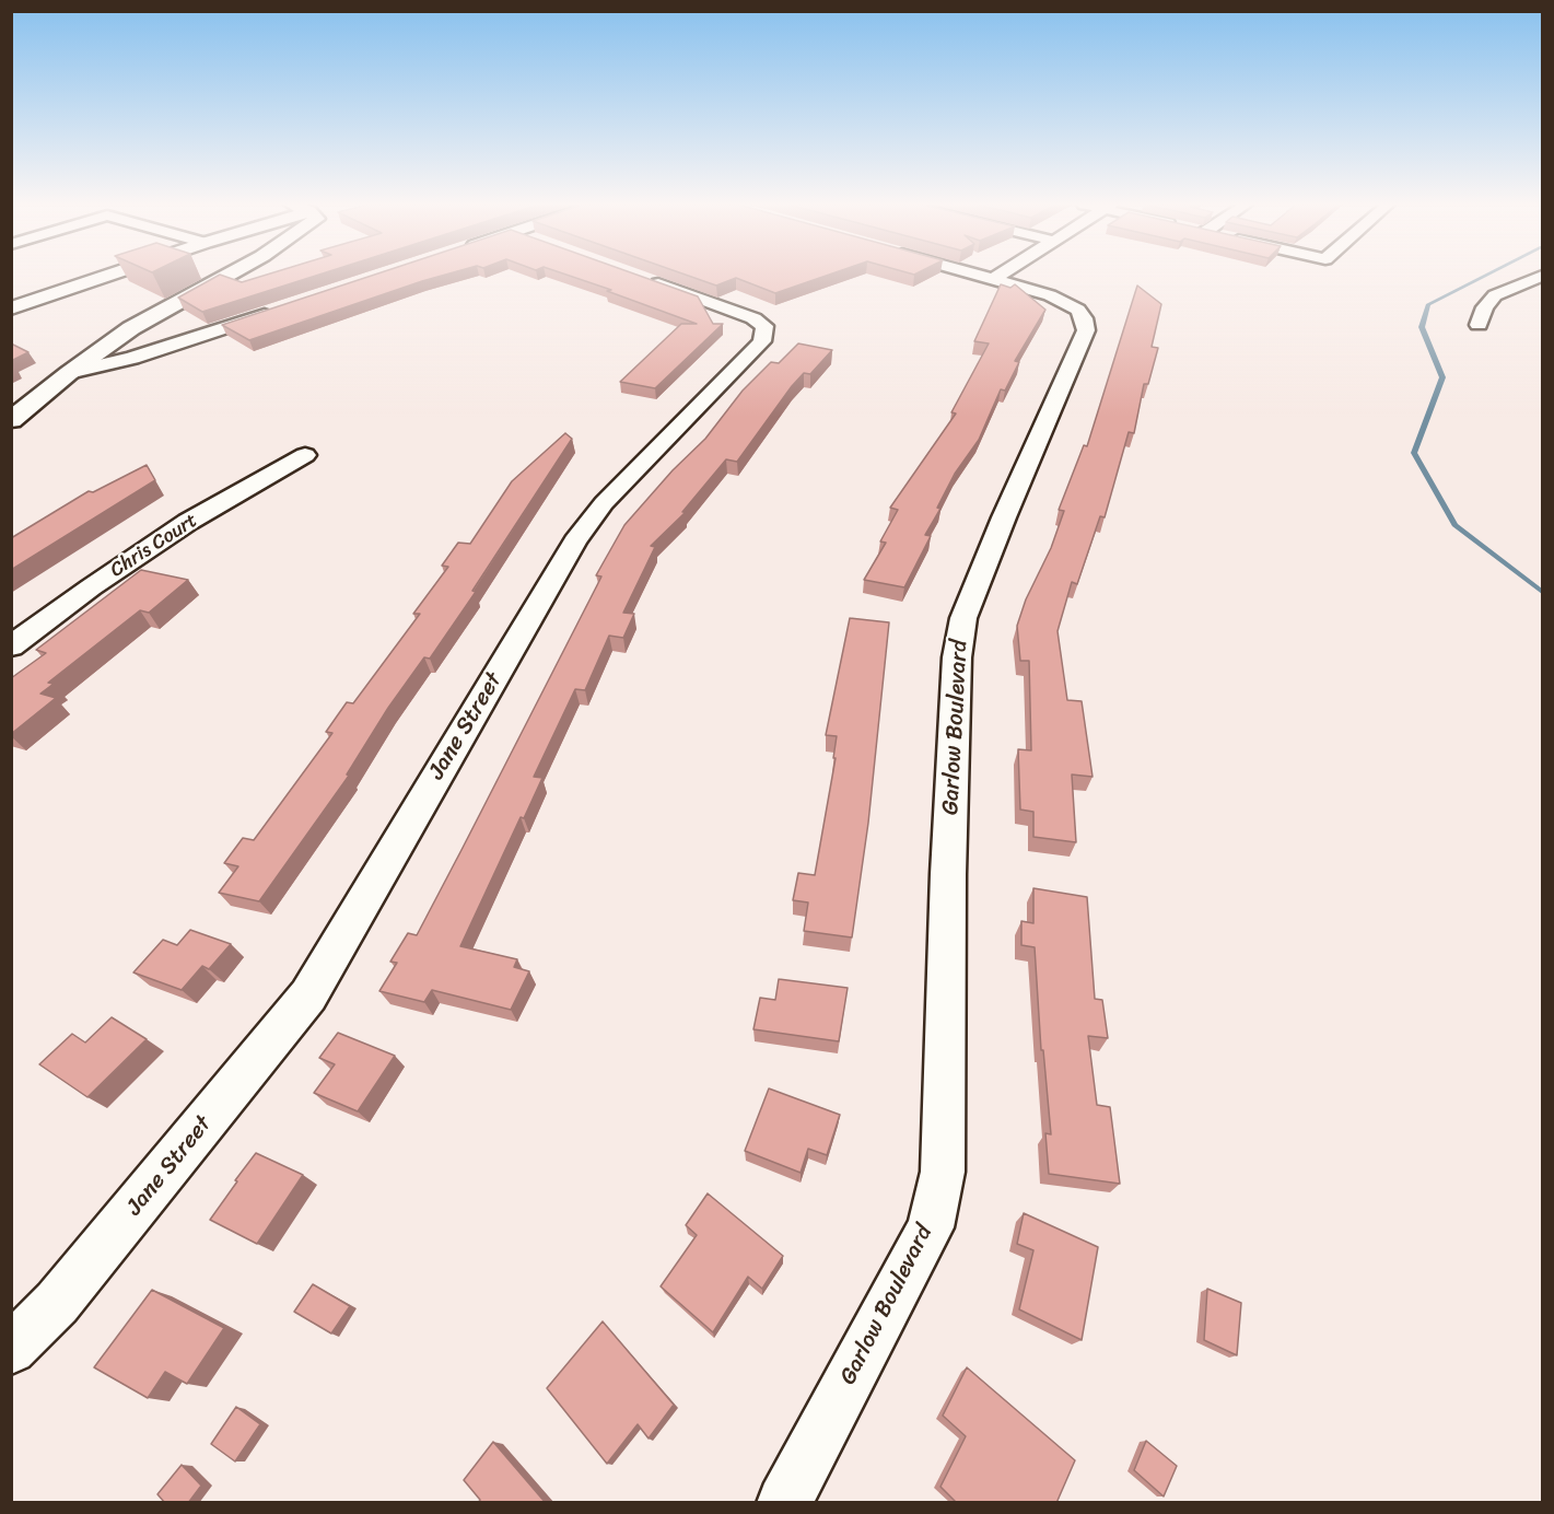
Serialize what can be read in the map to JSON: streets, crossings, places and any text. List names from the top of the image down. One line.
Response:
{"streets":{"street":["Chris Court","Jane Street","Garlow Boulevard"]}}
